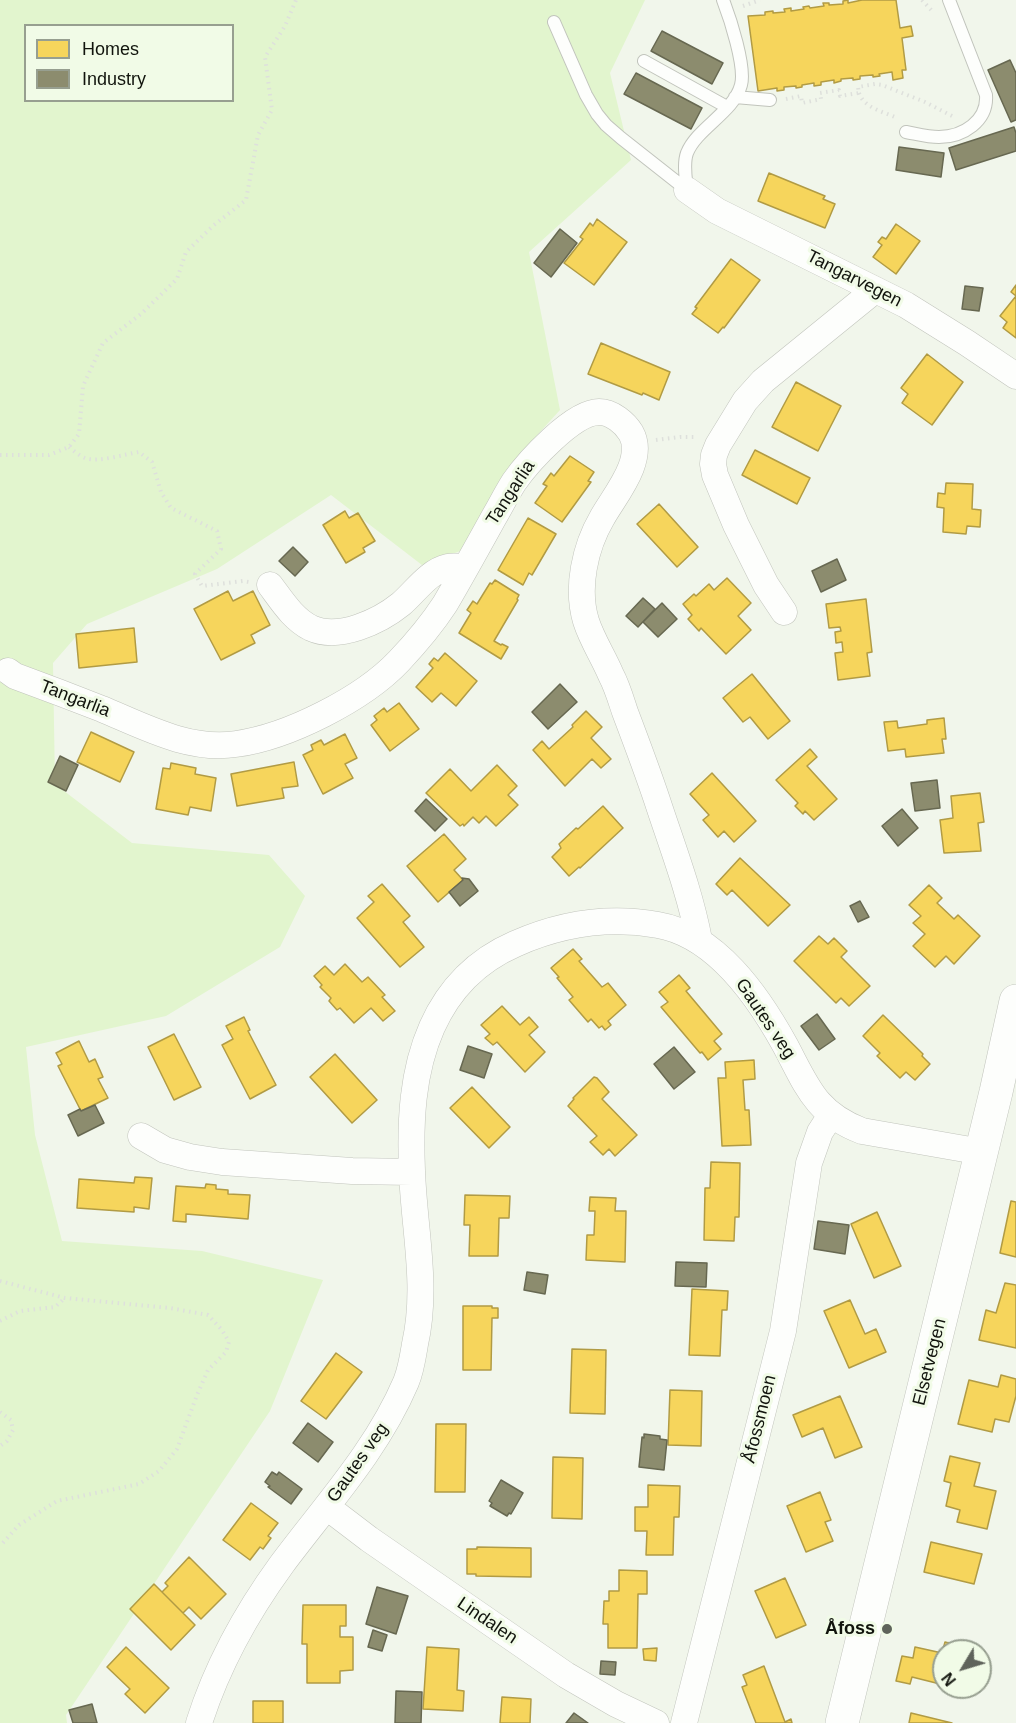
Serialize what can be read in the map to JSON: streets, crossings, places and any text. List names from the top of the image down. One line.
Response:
{"streets":{"main road":["Elsetvegen"],"street":["Tangarvegen","Tangarlia","Gautes veg","Åfossmoen","Lindalen"]},"crossings":[["Gautes veg","Elsetvegen"],["Gautes veg","Åfossmoen"],["Gautes veg","Lindalen"]],"places":["Åfoss"],"legend":["Homes","Industry"],"north":"bottom left"}
